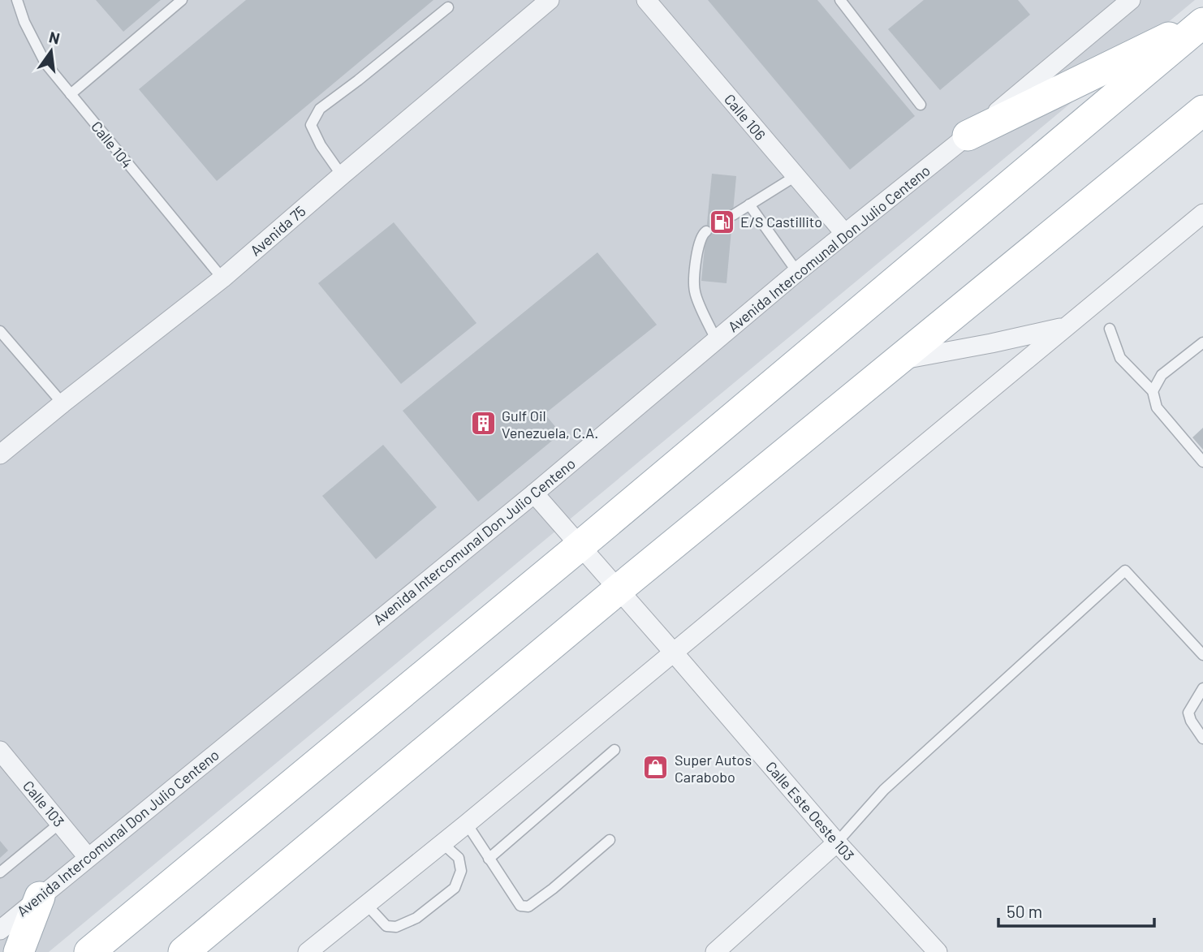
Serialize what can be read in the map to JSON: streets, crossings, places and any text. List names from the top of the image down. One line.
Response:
{"streets":{"street":["Calle 106","Avenida 75","Avenida Intercomunal Don Julio Centeno","Calle 103","Calle Este Oeste 103"],"lane":["Calle 104"]},"crossings":[["Calle 106","Avenida Intercomunal Don Julio Centeno"],["Calle 104","Avenida 75"],["Avenida Intercomunal Don Julio Centeno","Calle 103"],["Avenida Intercomunal Don Julio Centeno","Calle Este Oeste 103"]],"places":{"fuel station":["E/S Castillito"],"building":["Gulf Oil Venezuela, C.A."],"shop":["Super Autos Carabobo"]},"scale_bar":"50 m","north":"top"}
